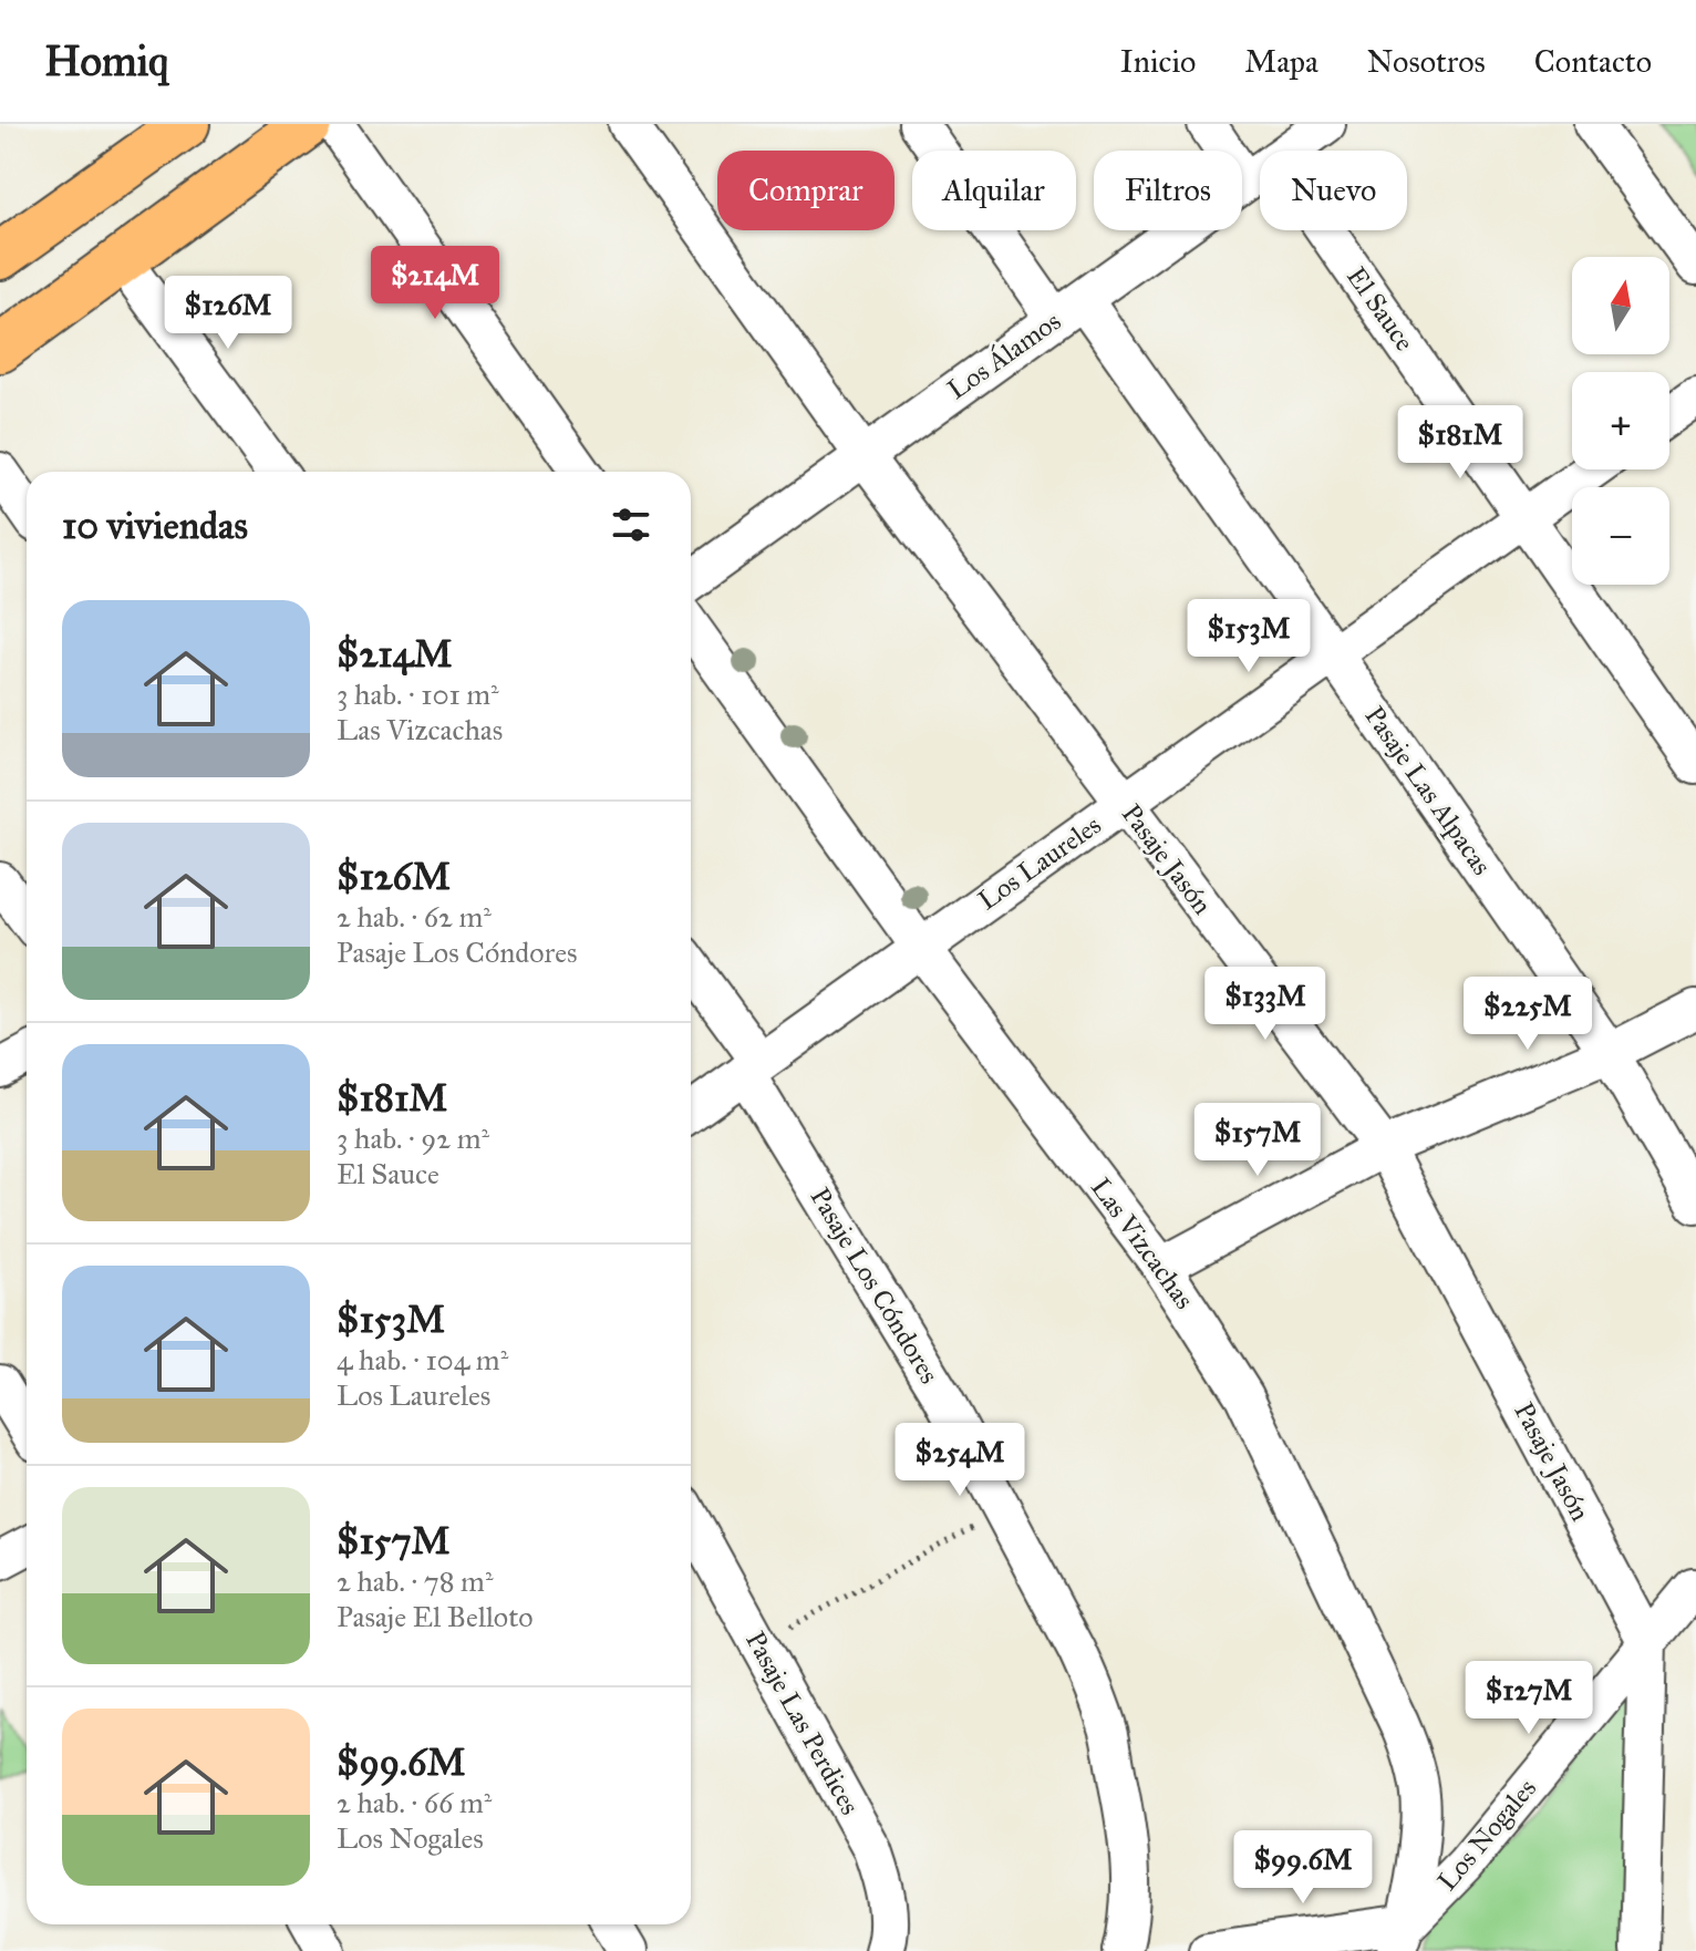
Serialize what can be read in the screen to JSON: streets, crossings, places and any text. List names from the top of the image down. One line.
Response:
{"streets":{"street":["El Sauce","Los Álamos","Pasaje Las Alpacas","Pasaje Jasón","Los Laureles","Las Vizcachas","Pasaje Los Cóndores","Pasaje Las Perdices","Los Nogales"]},"crossings":[["El Sauce","Los Laureles"],["Los Álamos","Pasaje Las Alpacas"],["Los Álamos","Pasaje Jasón"],["Pasaje Las Alpacas","Los Laureles"],["Pasaje Jasón","Los Laureles"],["Pasaje Jasón","Los Nogales"],["Los Laureles","Las Vizcachas"],["Los Laureles","Pasaje Los Cóndores"],["Las Vizcachas","Los Nogales"]],"north":"top","page":{"header":"Homiq","nav":["Inicio","Mapa","Nosotros","Contacto"],"chip":["Comprar","Alquilar","Filtros","Nuevo"],"price":["$214M","$126M","$181M","$153M","$133M","$225M","$157M","$254M","$127M","$99.6M"],"map_buttons":["+","−"],"heading":"10 viviendas","list":[{"name":"$214M","note":"3 hab. · 101 m² · Las Vizcachas"},{"name":"$126M","note":"2 hab. · 62 m² · Pasaje Los Cóndores"},{"name":"$181M","note":"3 hab. · 92 m² · El Sauce"},{"name":"$153M","note":"4 hab. · 104 m² · Los Laureles"},{"name":"$157M","note":"2 hab. · 78 m² · Pasaje El Belloto"},{"name":"$99.6M","note":"2 hab. · 66 m² · Los Nogales"}]}}
